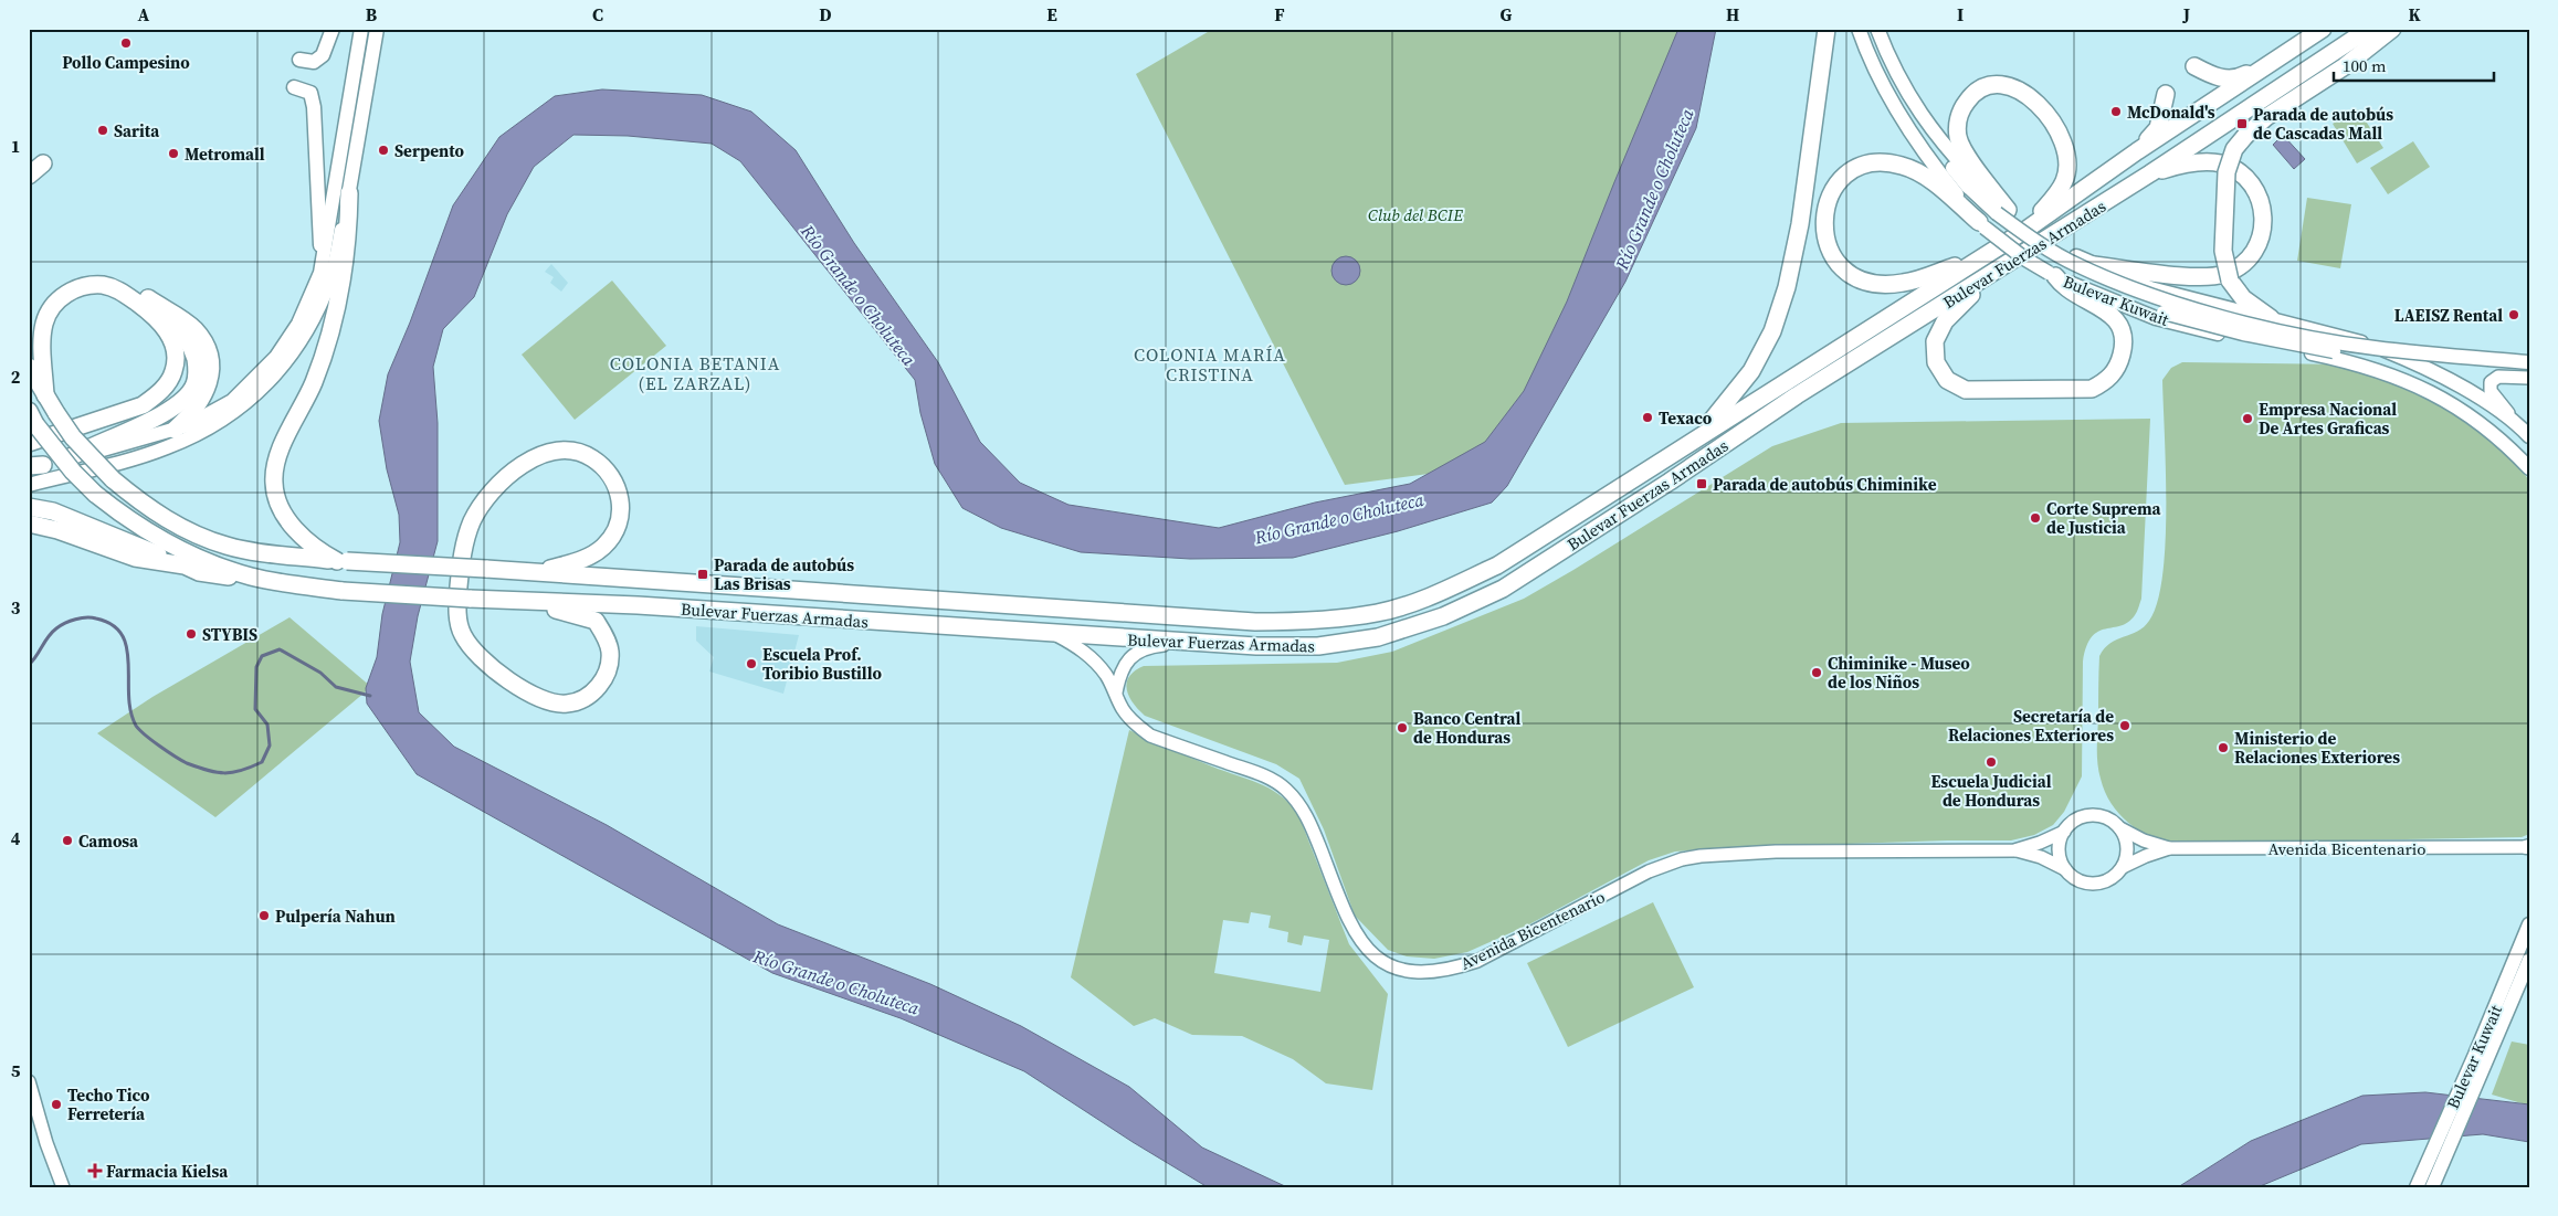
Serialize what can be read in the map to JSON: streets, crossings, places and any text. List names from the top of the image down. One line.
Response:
{"streets":{"highway":["Bulevar Fuerzas Armadas"],"main road":["Bulevar Kuwait"],"street":["Avenida Bicentenario"]},"crossings":[["Bulevar Fuerzas Armadas","Avenida Bicentenario"]],"districts":["COLONIA MARÍA CRISTINA","COLONIA BETANIA (EL ZARZAL)"],"water":["Río Grande o Choluteca"],"parks":["Club del BCIE"],"places":{"other":["Pollo Campesino","McDonald's","Sarita","Serpento","Metromall","LAEISZ Rental","Texaco","Empresa Nacional De Artes Graficas","Corte Suprema de Justicia","STYBIS","Escuela Prof. Toribio Bustillo","Chiminike - Museo de los Niños","Secretaría de Relaciones Exteriores","Banco Central de Honduras","Ministerio de Relaciones Exteriores","Escuela Judicial de Honduras","Camosa","Pulpería Nahun","Techo Tico Ferretería"],"transit":["Parada de autobús de Cascadas Mall","Parada de autobús Chiminike","Parada de autobús Las Brisas"],"health":["Farmacia Kielsa"]},"scale_bar":"100 m","grid":{"columns":["A","B","C","D","E","F","G","H","I","J","K"],"rows":["1","2","3","4","5"]}}
